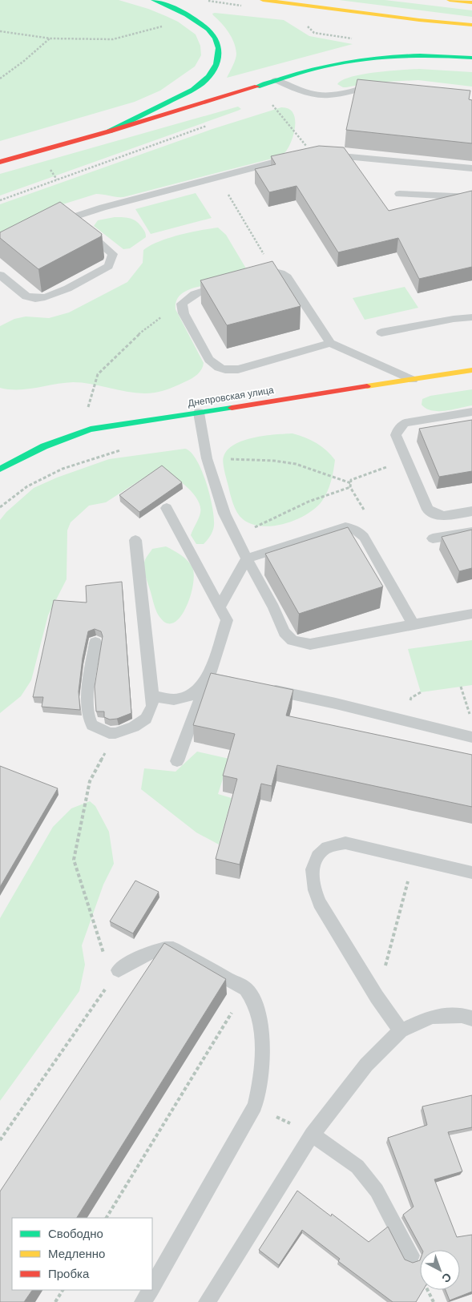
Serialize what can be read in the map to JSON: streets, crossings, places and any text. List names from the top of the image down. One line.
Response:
{"streets":{"main road":["Днепровская улица"]},"legend":["Свободно","Медленно","Пробка"],"north":"bottom right"}
